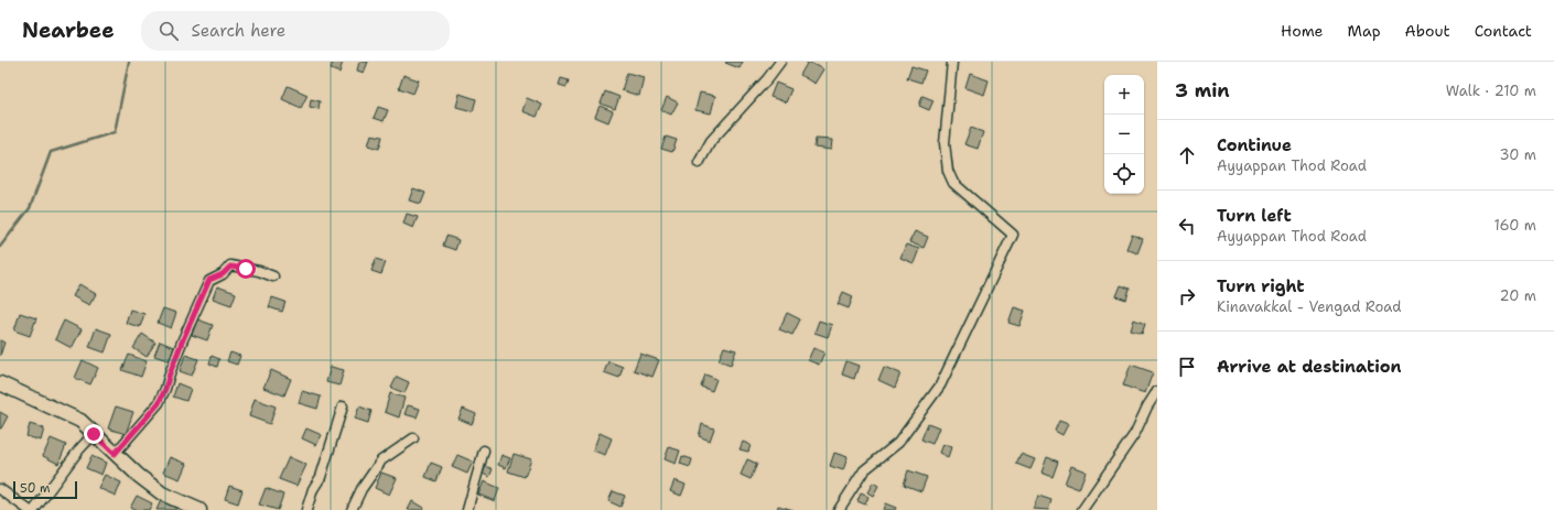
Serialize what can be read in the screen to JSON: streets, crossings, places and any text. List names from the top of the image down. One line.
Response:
{"scale_bar":"50 m","page":{"header":"Nearbee","search":"Search here","nav":["Home","Map","About","Contact"],"heading":["3 min","Walk · 210 m"],"map_buttons":["+","−"],"list":[["Continue","Ayyappan Thod Road","30 m"],["Turn left","Ayyappan Thod Road","160 m"],["Turn right","Kinavakkal - Vengad Road","20 m"],"Arrive at destination"],"scale":"50 m"}}
